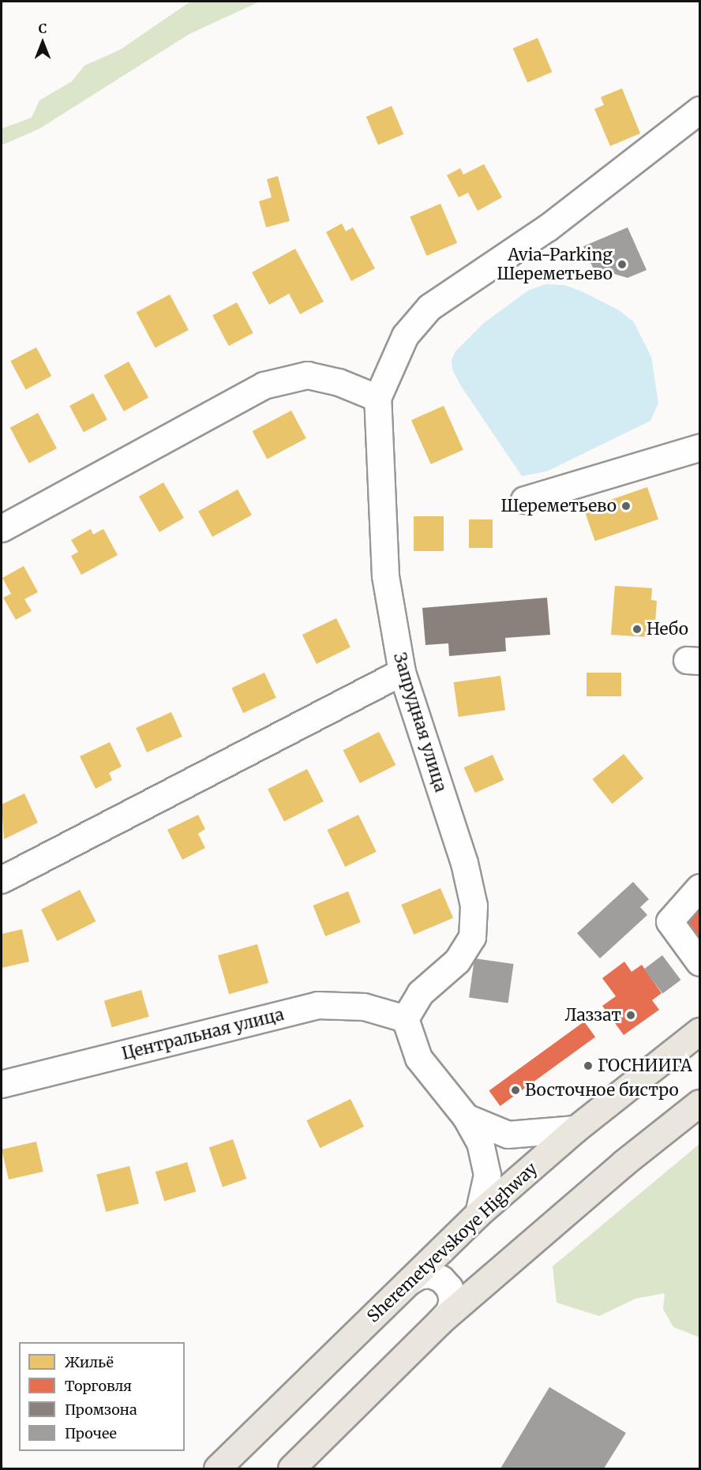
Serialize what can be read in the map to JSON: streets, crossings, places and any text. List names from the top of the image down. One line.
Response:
{"streets":{"main road":["Sheremetyevskoye Highway"],"street":["Запрудная улица","Центральная улица"]},"crossings":[["Запрудная улица","Центральная улица"]],"places":["Avia-Parking Шереметьево","Шереметьево","Небо","Лаззат","ГОСНИИГА","Восточное бистро"],"legend":["Жильё","Торговля","Промзона","Прочее"],"north":"top"}
